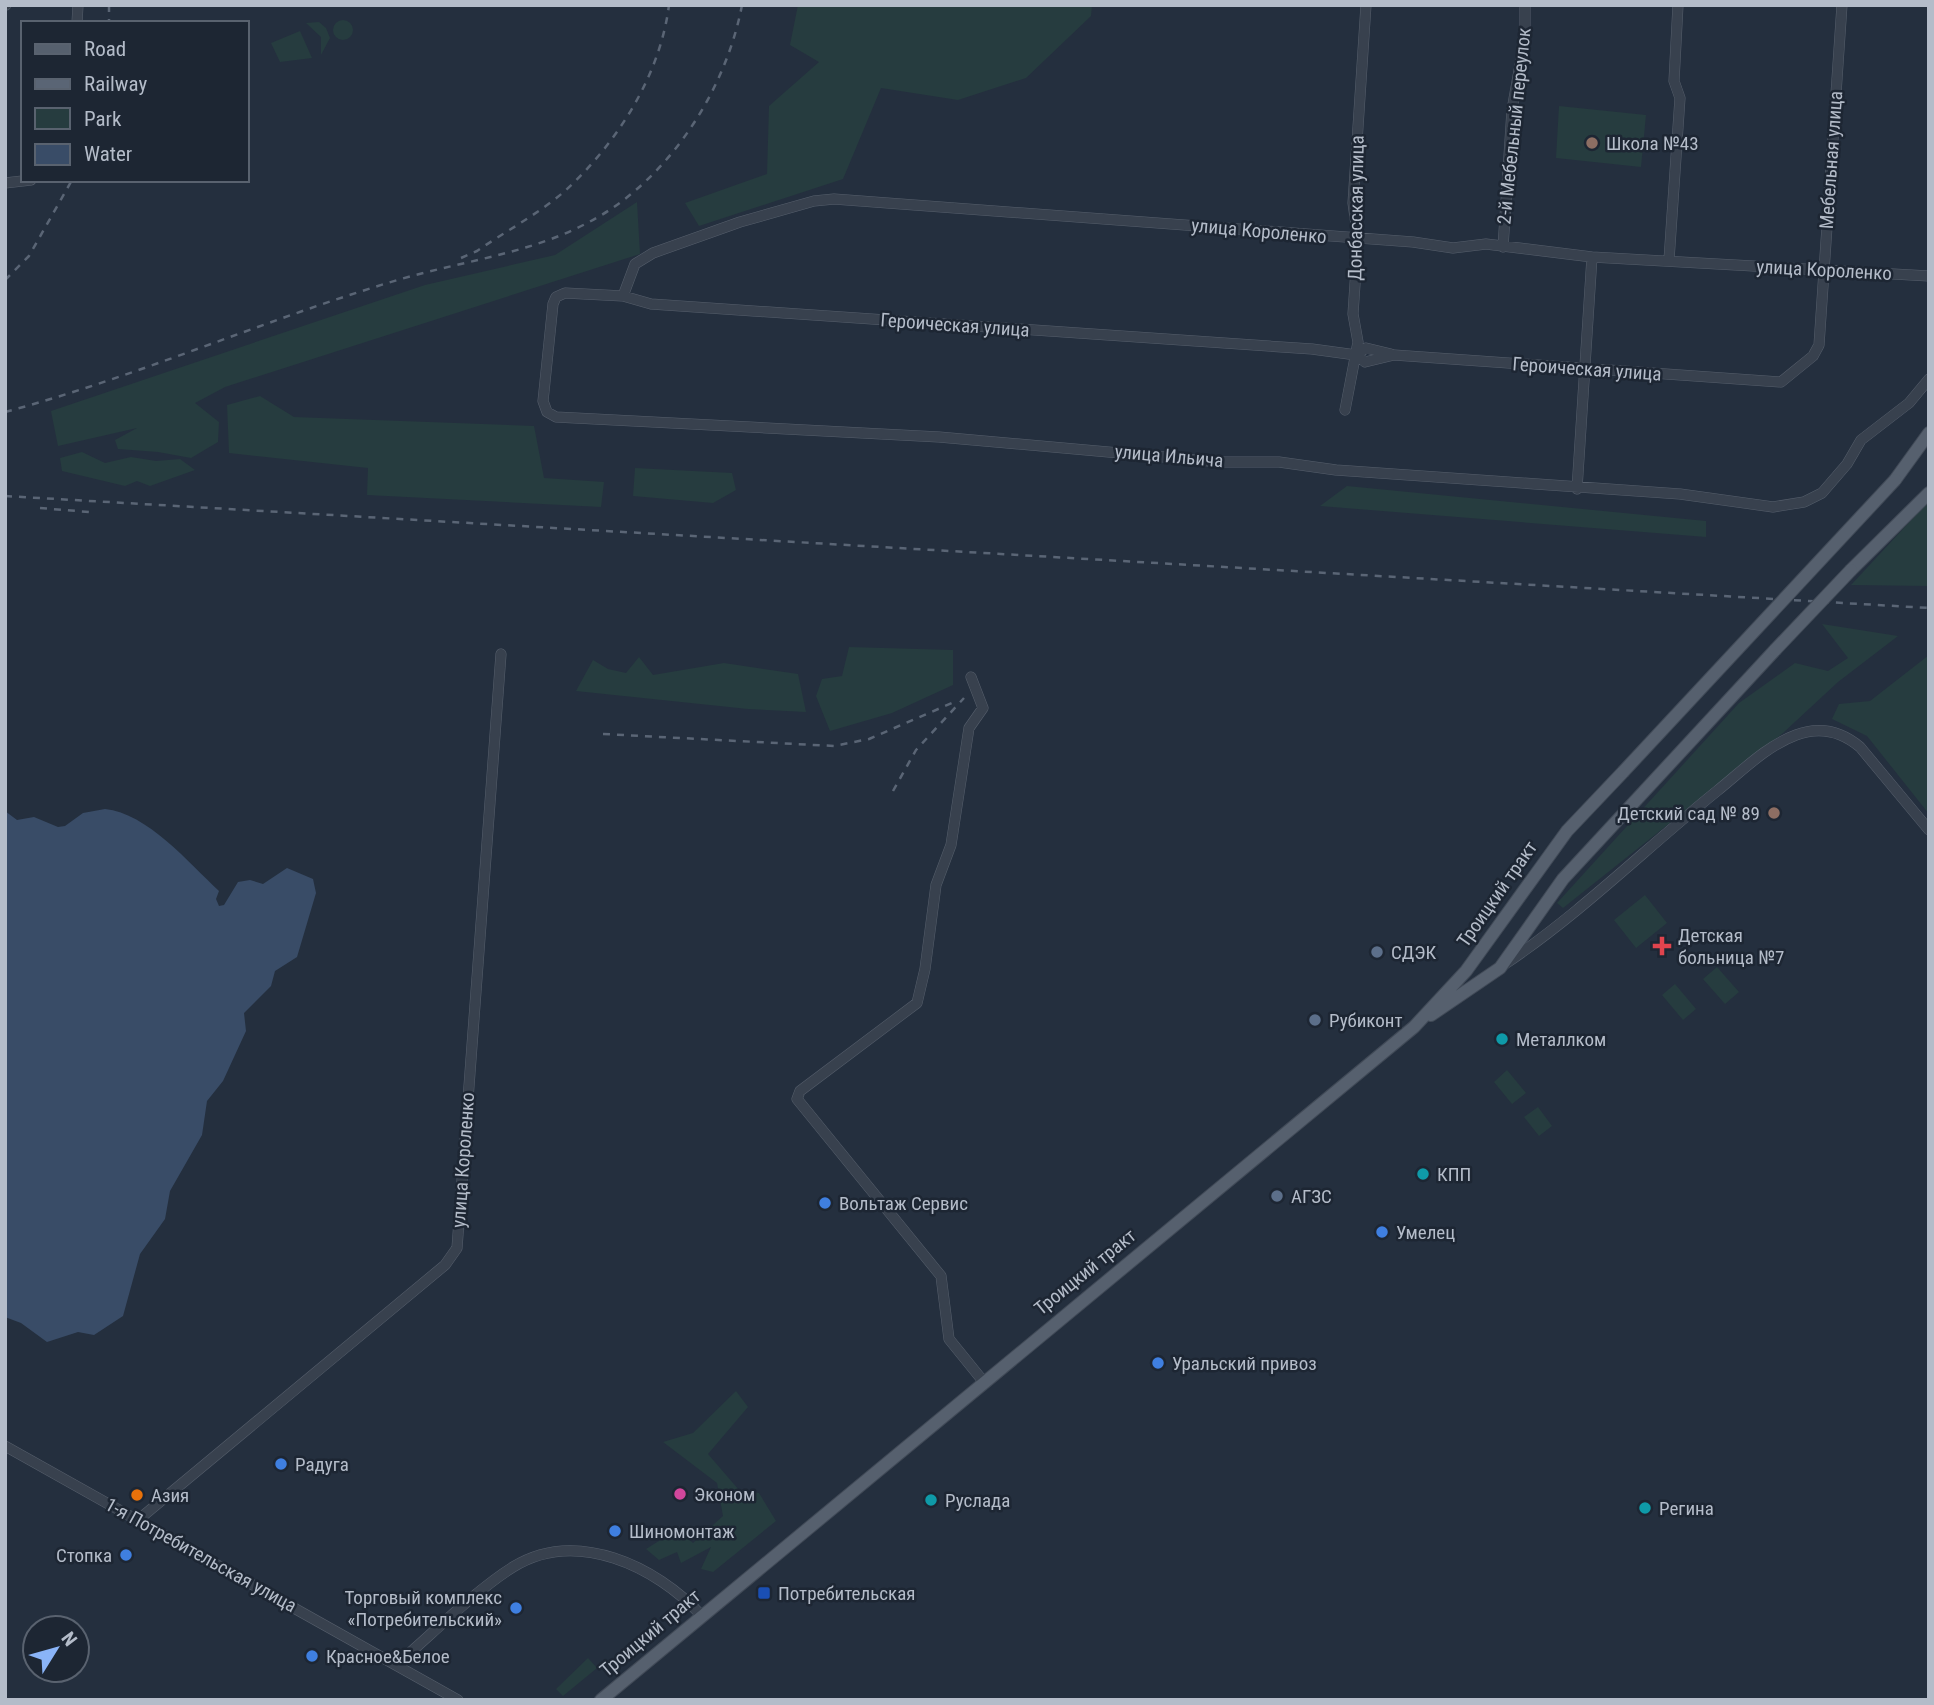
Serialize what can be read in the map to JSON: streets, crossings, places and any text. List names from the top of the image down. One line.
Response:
{"streets":{"main road":["Троицкий тракт"],"street":["2-й Мебельный переулок","Мебельная улица","Донбасская улица","улица Короленко","Героическая улица","улица Ильича","1-я Потребительская улица"]},"crossings":[["2-й Мебельный переулок","улица Короленко"],["Мебельная улица","улица Короленко"],["Мебельная улица","Героическая улица"],["Донбасская улица","улица Короленко"],["Донбасская улица","Героическая улица"],["улица Короленко","Героическая улица"],["улица Короленко","1-я Потребительская улица"],["Героическая улица","улица Ильича"]],"places":{"other":["Школа №43","Детский сад № 89","СДЭК","Рубиконт","Металлком","КПП","АГЗС","Вольтаж Сервис","Умелец","Уральский привоз","Радуга","Эконом","Азия","Руслада","Регина","Шиномонтаж","Стопка","Торговый комплекс «Потребительский»","Красное&Белое"],"health":["Детская больница №7"],"transit":["Потребительская"]},"legend":["Road","Railway","Park","Water"],"north":"top right"}
